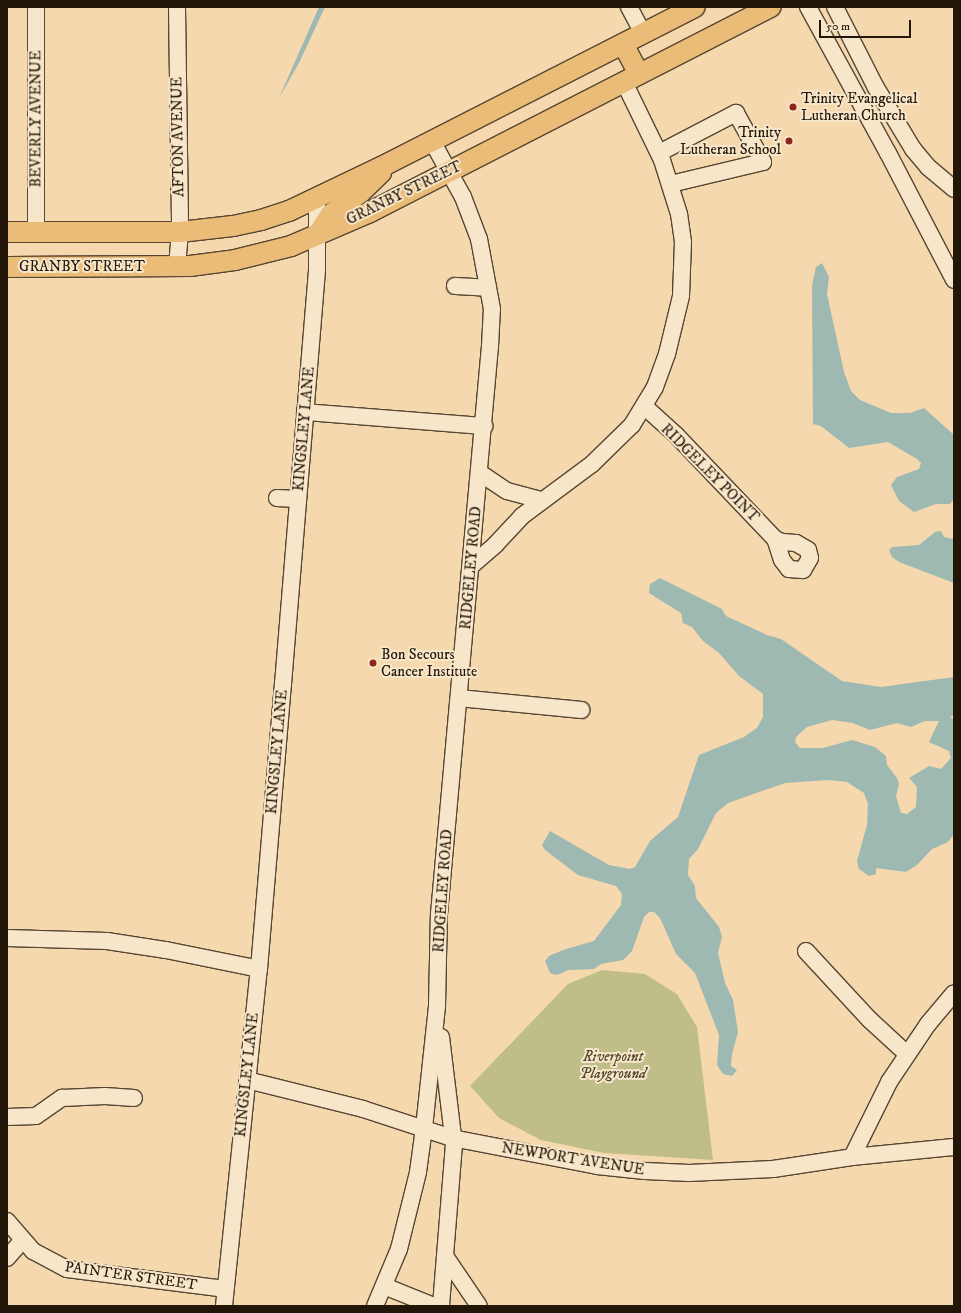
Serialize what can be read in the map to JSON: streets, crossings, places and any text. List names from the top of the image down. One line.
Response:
{"streets":{"main road":["GRANBY STREET"],"street":["BEVERLY AVENUE","AFTON AVENUE","KINGSLEY LANE","RIDGELEY POINT","RIDGELEY ROAD","NEWPORT AVENUE","PAINTER STREET"]},"crossings":[["AFTON AVENUE","GRANBY STREET"],["GRANBY STREET","KINGSLEY LANE"],["GRANBY STREET","RIDGELEY ROAD"],["KINGSLEY LANE","NEWPORT AVENUE"],["KINGSLEY LANE","PAINTER STREET"],["RIDGELEY ROAD","NEWPORT AVENUE"]],"parks":["Riverpoint Playground"],"places":["Trinity Evangelical Lutheran Church","Trinity Lutheran School","Bon Secours Cancer Institute"],"scale_bar":"50 m"}
